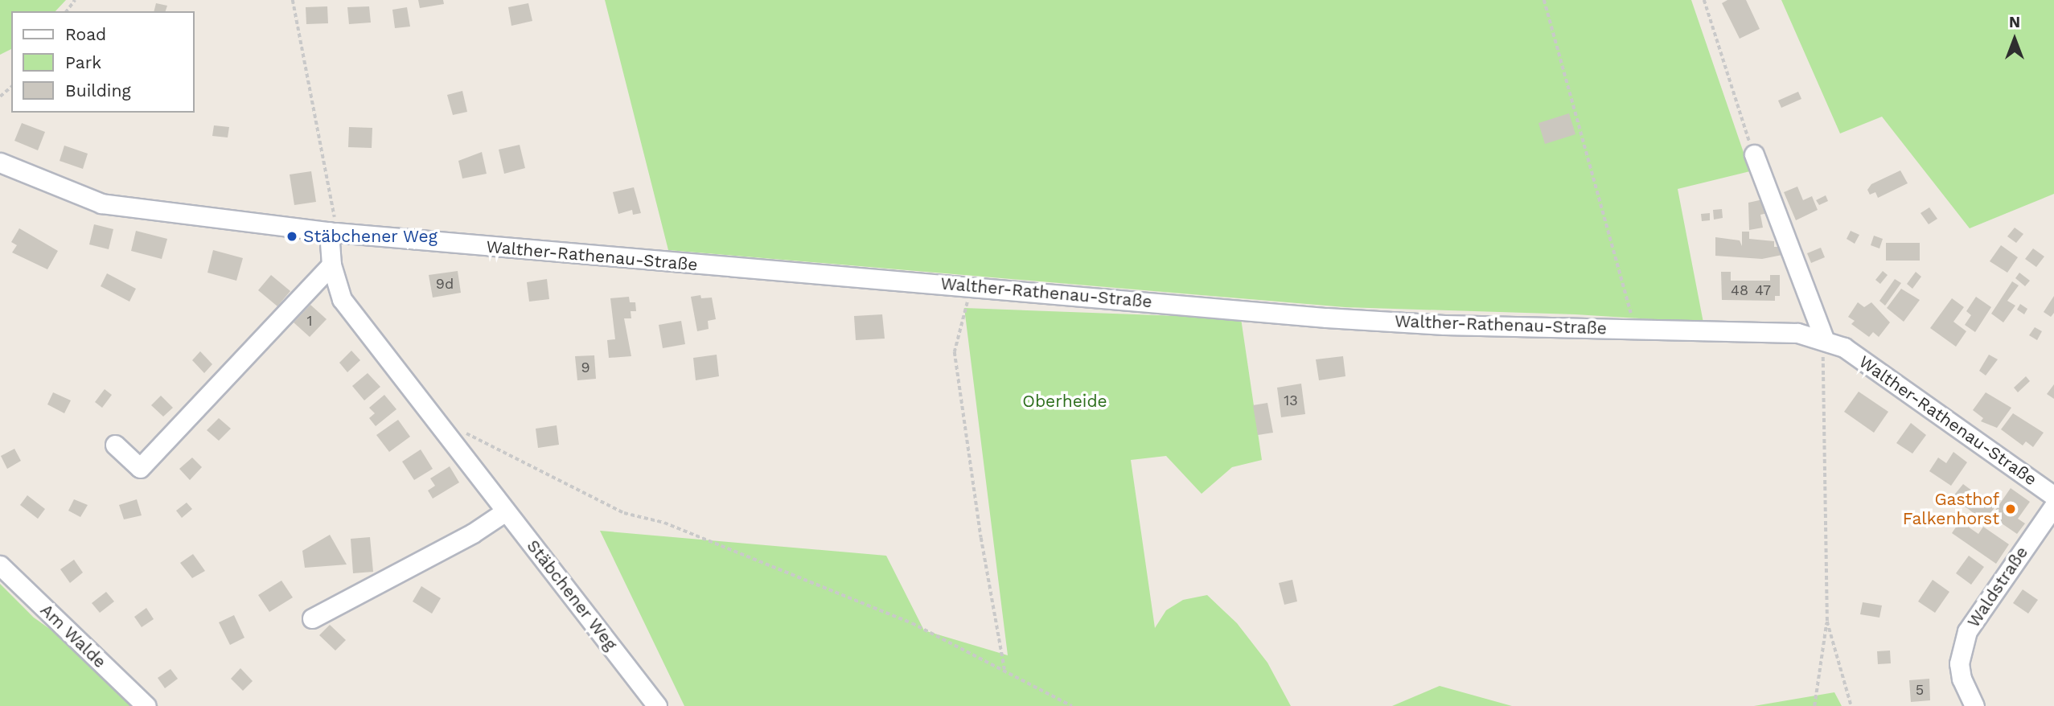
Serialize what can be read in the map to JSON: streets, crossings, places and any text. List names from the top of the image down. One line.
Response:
{"streets":{"street":["Walther-Rathenau-Straße","Waldstraße","Stäbchener Weg","Am Walde"]},"crossings":[["Walther-Rathenau-Straße","Stäbchener Weg"]],"parks":["Oberheide"],"places":["Stäbchener Weg","Gasthof Falkenhorst"],"house_numbers":["9d","48","47","1","9","13","5"],"legend":["Road","Park","Building"],"north":"top"}
